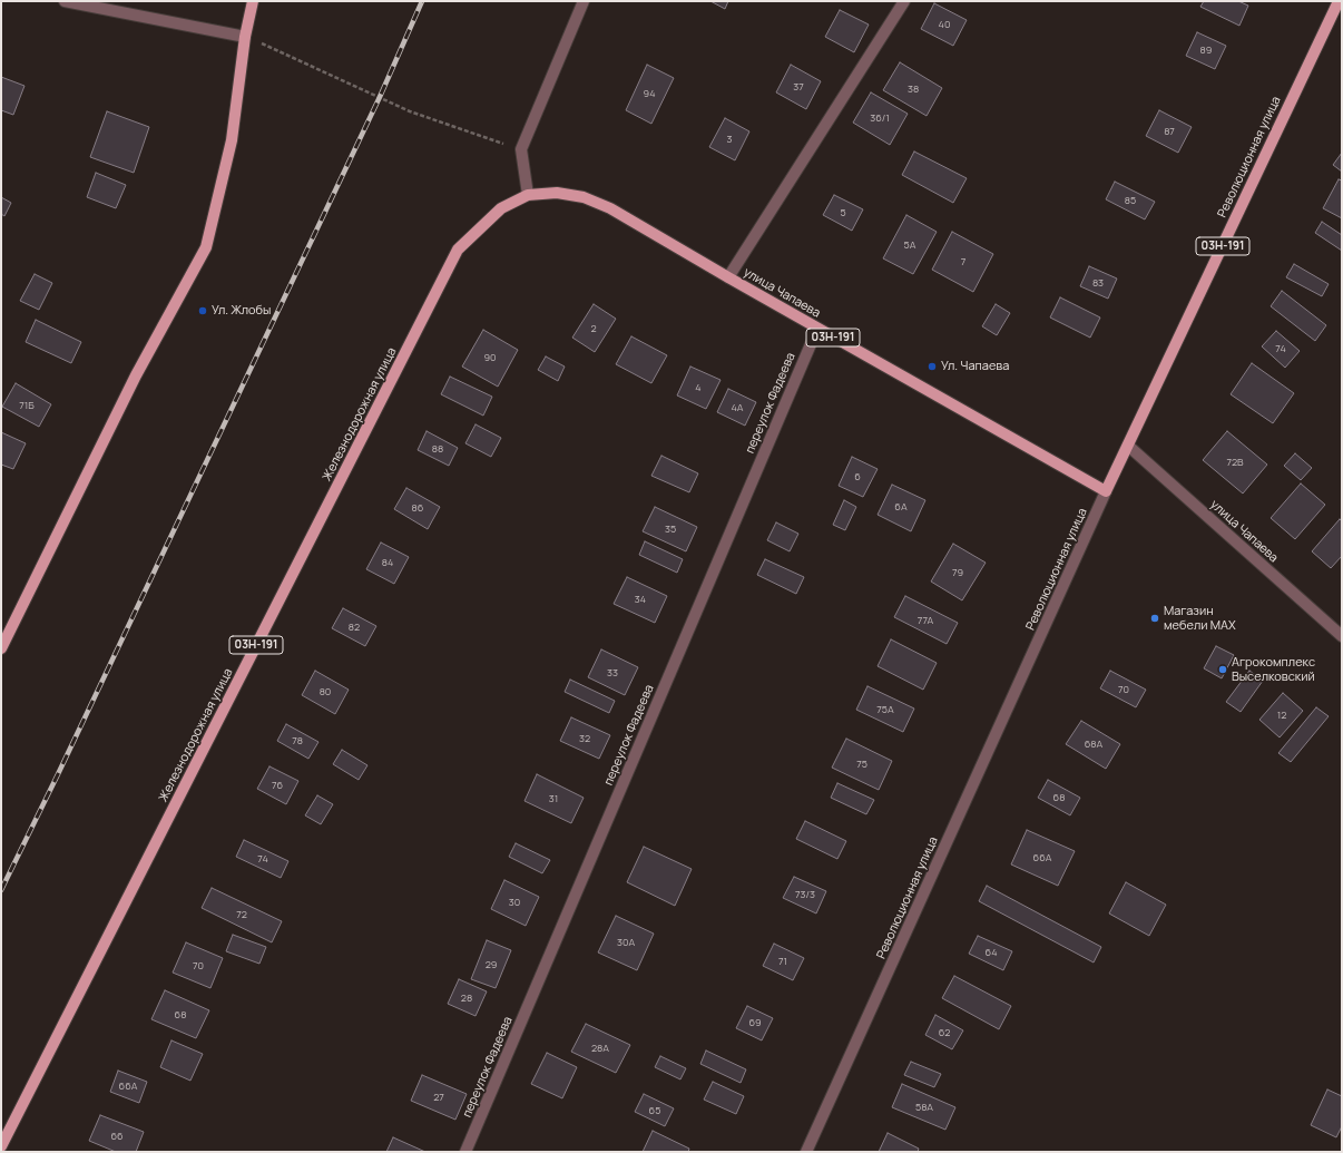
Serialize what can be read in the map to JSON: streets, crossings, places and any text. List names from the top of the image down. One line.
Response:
{"streets":{"main road":["Революционная улица","03Н-191","улица Чапаева","Железнодорожная улица"],"street":["переулок Фадеева"]},"crossings":[["Революционная улица","улица Чапаева"],["улица Чапаева","переулок Фадеева"],["улица Чапаева","Железнодорожная улица"]],"places":["Ул. Жлобы","Ул. Чапаева","Магазин мебели MAX","Агрокомплекс Выселковский"],"house_numbers":["40","89","37","38","94","36/1","87","3","85","5","5А","7","83","2","74","90","4","71Б","4А","88","72В","6","6А","86","35","84","79","34","77А","82","33","70","80","75А","12","32","78","68А","75","76","68","31","66А","74","73/3","30","72","30А","64","71","29","70","28","68","69","62","28А","66А","27","58А","65","66"]}
